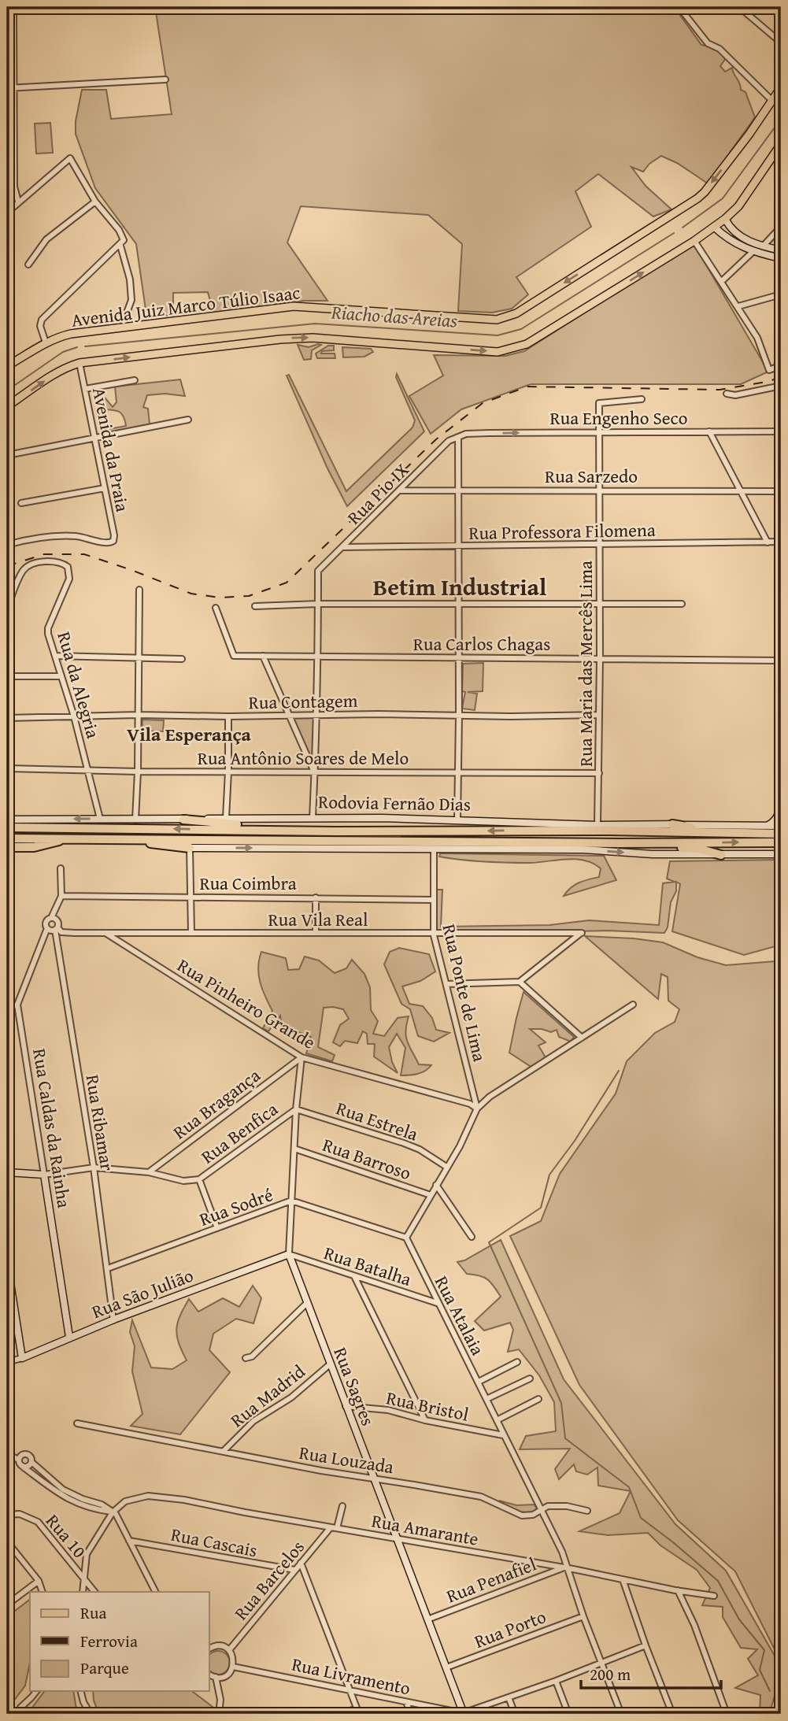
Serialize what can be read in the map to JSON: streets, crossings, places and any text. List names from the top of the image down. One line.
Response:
{"streets":{"highway":["Rodovia Fernão Dias"],"main road":["Avenida Juiz Marco Túlio Isaac","Rua Caldas da Rainha","Rua São Julião","Rua Sagres"],"street":["Rua Engenho Seco","Avenida da Praia","Rua Sarzedo","Rua Pio IX","Rua Professora Filomena","Rua Carlos Chagas","Rua Maria das Mercês Lima","Rua da Alegria","Rua Contagem","Rua Antônio Soares de Melo","Rua Coimbra","Rua Vila Real","Rua Ponte de Lima","Rua Pinheiro Grande","Rua Bragança","Rua Estrela","Rua Ribamar","Rua Benfica","Rua Barroso","Rua Sodré","Rua Batalha","Rua Atalaia","Rua Madrid","Rua Bristol","Rua Louzada","Rua Amarante","Rua 10","Rua Cascais","Rua Barcelos","Rua Penafiel","Rua Porto","Rua Livramento"]},"crossings":[["Rua Engenho Seco","Rua Pio IX"],["Rua Engenho Seco","Rua Maria das Mercês Lima"],["Rua Sarzedo","Rua Pio IX"],["Rua Sarzedo","Rua Maria das Mercês Lima"],["Rua Pio IX","Rua Professora Filomena"],["Rua Professora Filomena","Rua Maria das Mercês Lima"],["Rua Carlos Chagas","Rua Maria das Mercês Lima"],["Rua Maria das Mercês Lima","Rua Contagem"],["Rua Maria das Mercês Lima","Rua Antônio Soares de Melo"],["Rua Maria das Mercês Lima","Rodovia Fernão Dias"],["Rua da Alegria","Rua Contagem"],["Rua da Alegria","Rua Antônio Soares de Melo"],["Rua da Alegria","Rodovia Fernão Dias"],["Rua Coimbra","Rua Ponte de Lima"],["Rua Vila Real","Rua Ponte de Lima"],["Rua Vila Real","Rua Pinheiro Grande"],["Rua Vila Real","Rua Ribamar"],["Rua Ponte de Lima","Rua Pinheiro Grande"],["Rua Pinheiro Grande","Rua Bragança"],["Rua Pinheiro Grande","Rua Sagres"],["Rua Bragança","Rua Sagres"],["Rua Estrela","Rua Benfica"],["Rua Estrela","Rua Sagres"],["Rua Ribamar","Rua Sodré"],["Rua Ribamar","Rua São Julião"],["Rua Caldas da Rainha","Rua São Julião"],["Rua Benfica","Rua Sagres"],["Rua Barroso","Rua Sagres"],["Rua Sodré","Rua Atalaia"],["Rua Sodré","Rua Sagres"],["Rua Batalha","Rua São Julião"],["Rua Batalha","Rua Atalaia"],["Rua Batalha","Rua Sagres"],["Rua São Julião","Rua Sagres"],["Rua Atalaia","Rua Bristol"],["Rua Atalaia","Rua Louzada"],["Rua Atalaia","Rua Amarante"],["Rua Atalaia","Rua Penafiel"],["Rua Atalaia","Rua Porto"],["Rua Sagres","Rua Madrid"],["Rua Sagres","Rua Bristol"],["Rua Sagres","Rua Louzada"],["Rua Sagres","Rua Amarante"],["Rua Sagres","Rua Penafiel"],["Rua Sagres","Rua Porto"],["Rua Sagres","Rua Livramento"],["Rua Madrid","Rua Louzada"],["Rua Amarante","Rua Barcelos"],["Rua Amarante","Rua Penafiel"],["Rua Cascais","Rua Barcelos"]],"one_way":["Rua Engenho Seco"],"districts":["Betim Industrial","Vila Esperança"],"water":["Riacho das Areias"],"legend":["Rua","Ferrovia","Parque"],"scale_bar":"200 m"}
